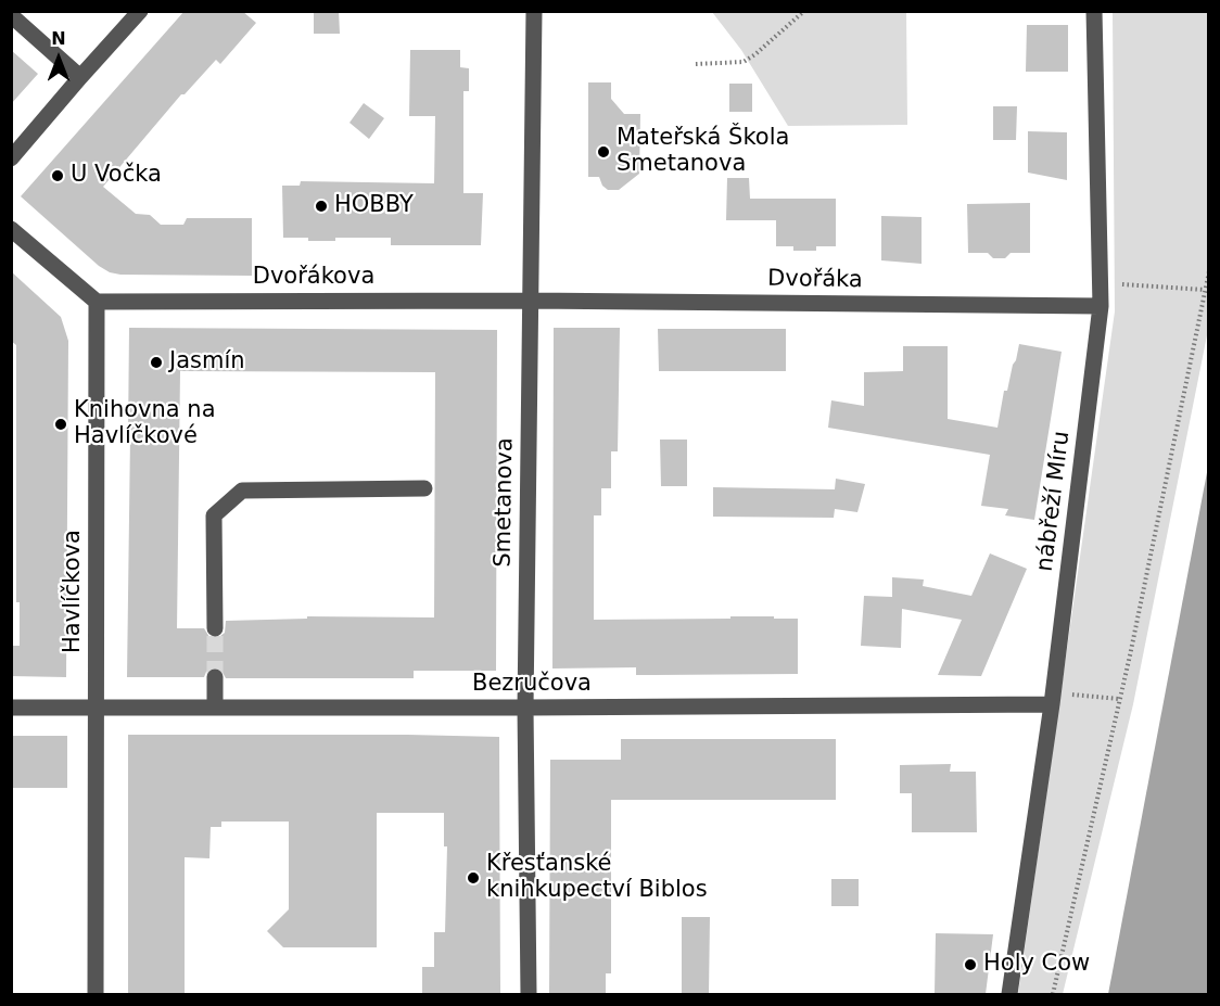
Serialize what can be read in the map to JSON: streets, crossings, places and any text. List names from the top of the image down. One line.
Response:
{"streets":{"street":["Dvořákova","Dvořáka","nábřeží Míru","Smetanova","Havlíčkova","Bezručova"]},"crossings":[["Dvořákova","Dvořáka"],["Dvořákova","Smetanova"],["Dvořákova","Havlíčkova"],["Dvořáka","nábřeží Míru"],["Dvořáka","Smetanova"],["nábřeží Míru","Bezručova"],["Smetanova","Bezručova"],["Havlíčkova","Bezručova"]],"places":["Mateřská Škola Smetanova","U Vočka","HOBBY","Jasmín","Knihovna na Havlíčkové","Křesťanské knihkupectví Biblos","Holy Cow"],"north":"top"}
